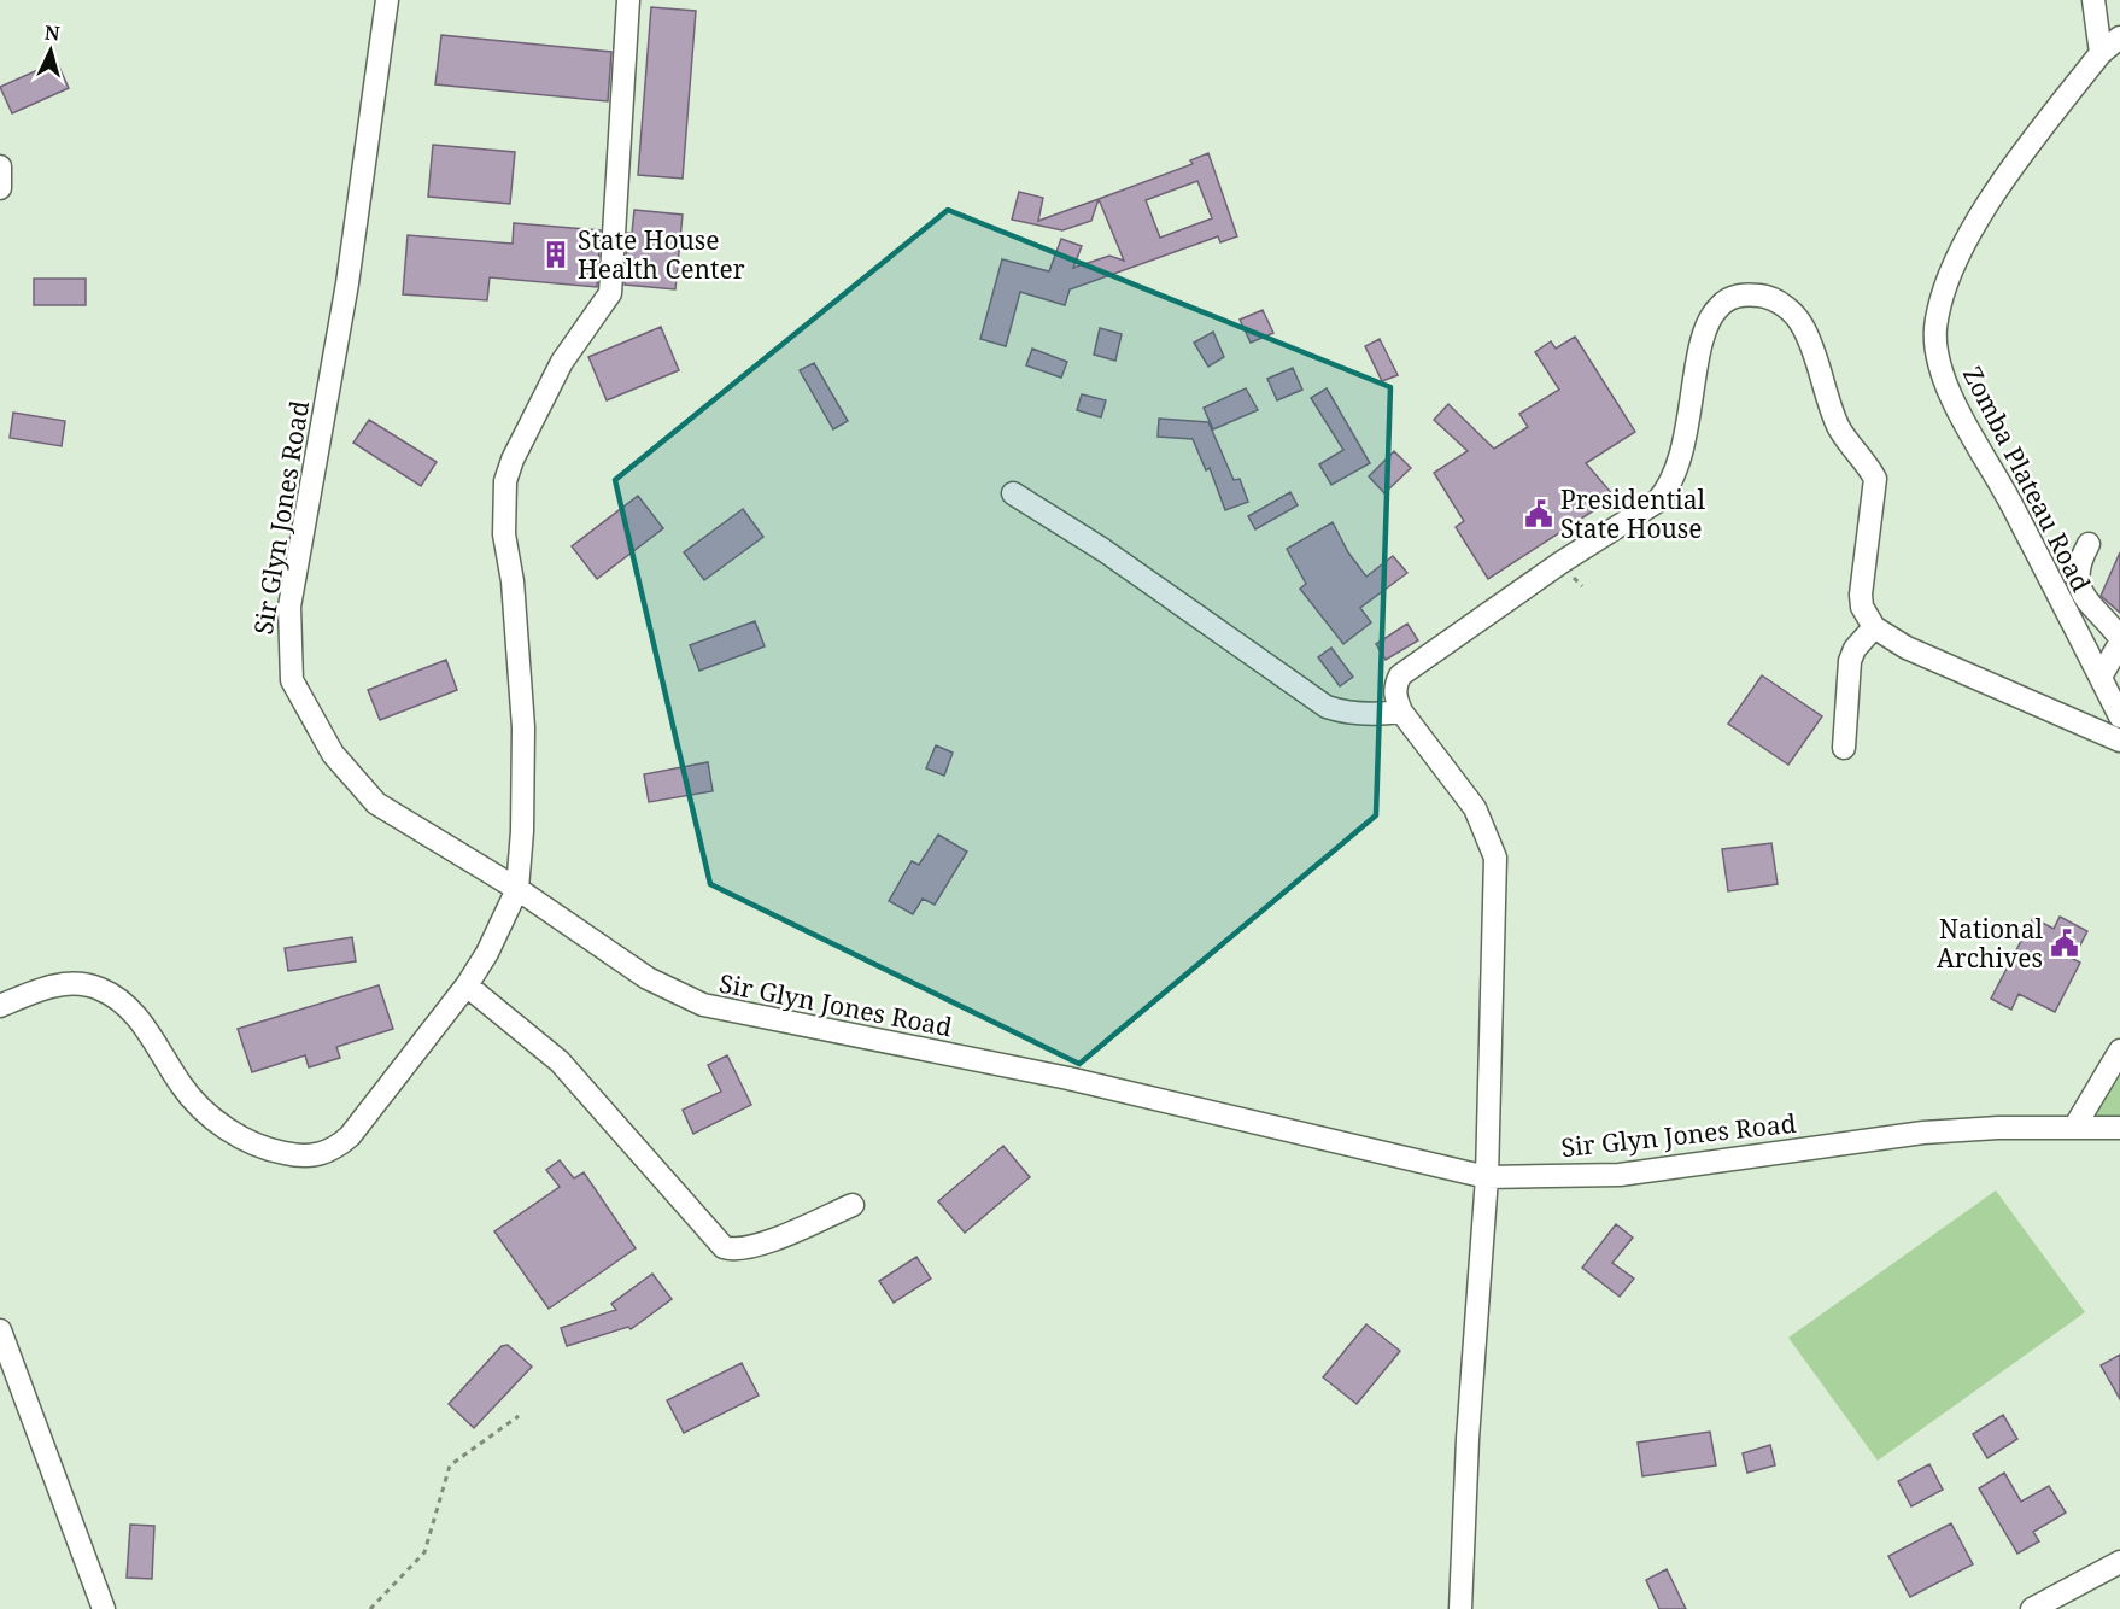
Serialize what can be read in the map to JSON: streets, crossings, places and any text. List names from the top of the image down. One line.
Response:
{"streets":{"street":["Zomba Plateau Road","Sir Glyn Jones Road"]},"places":{"building":["State House Health Center"],"public building":["Presidential State House","National Archives"]},"north":"top"}
